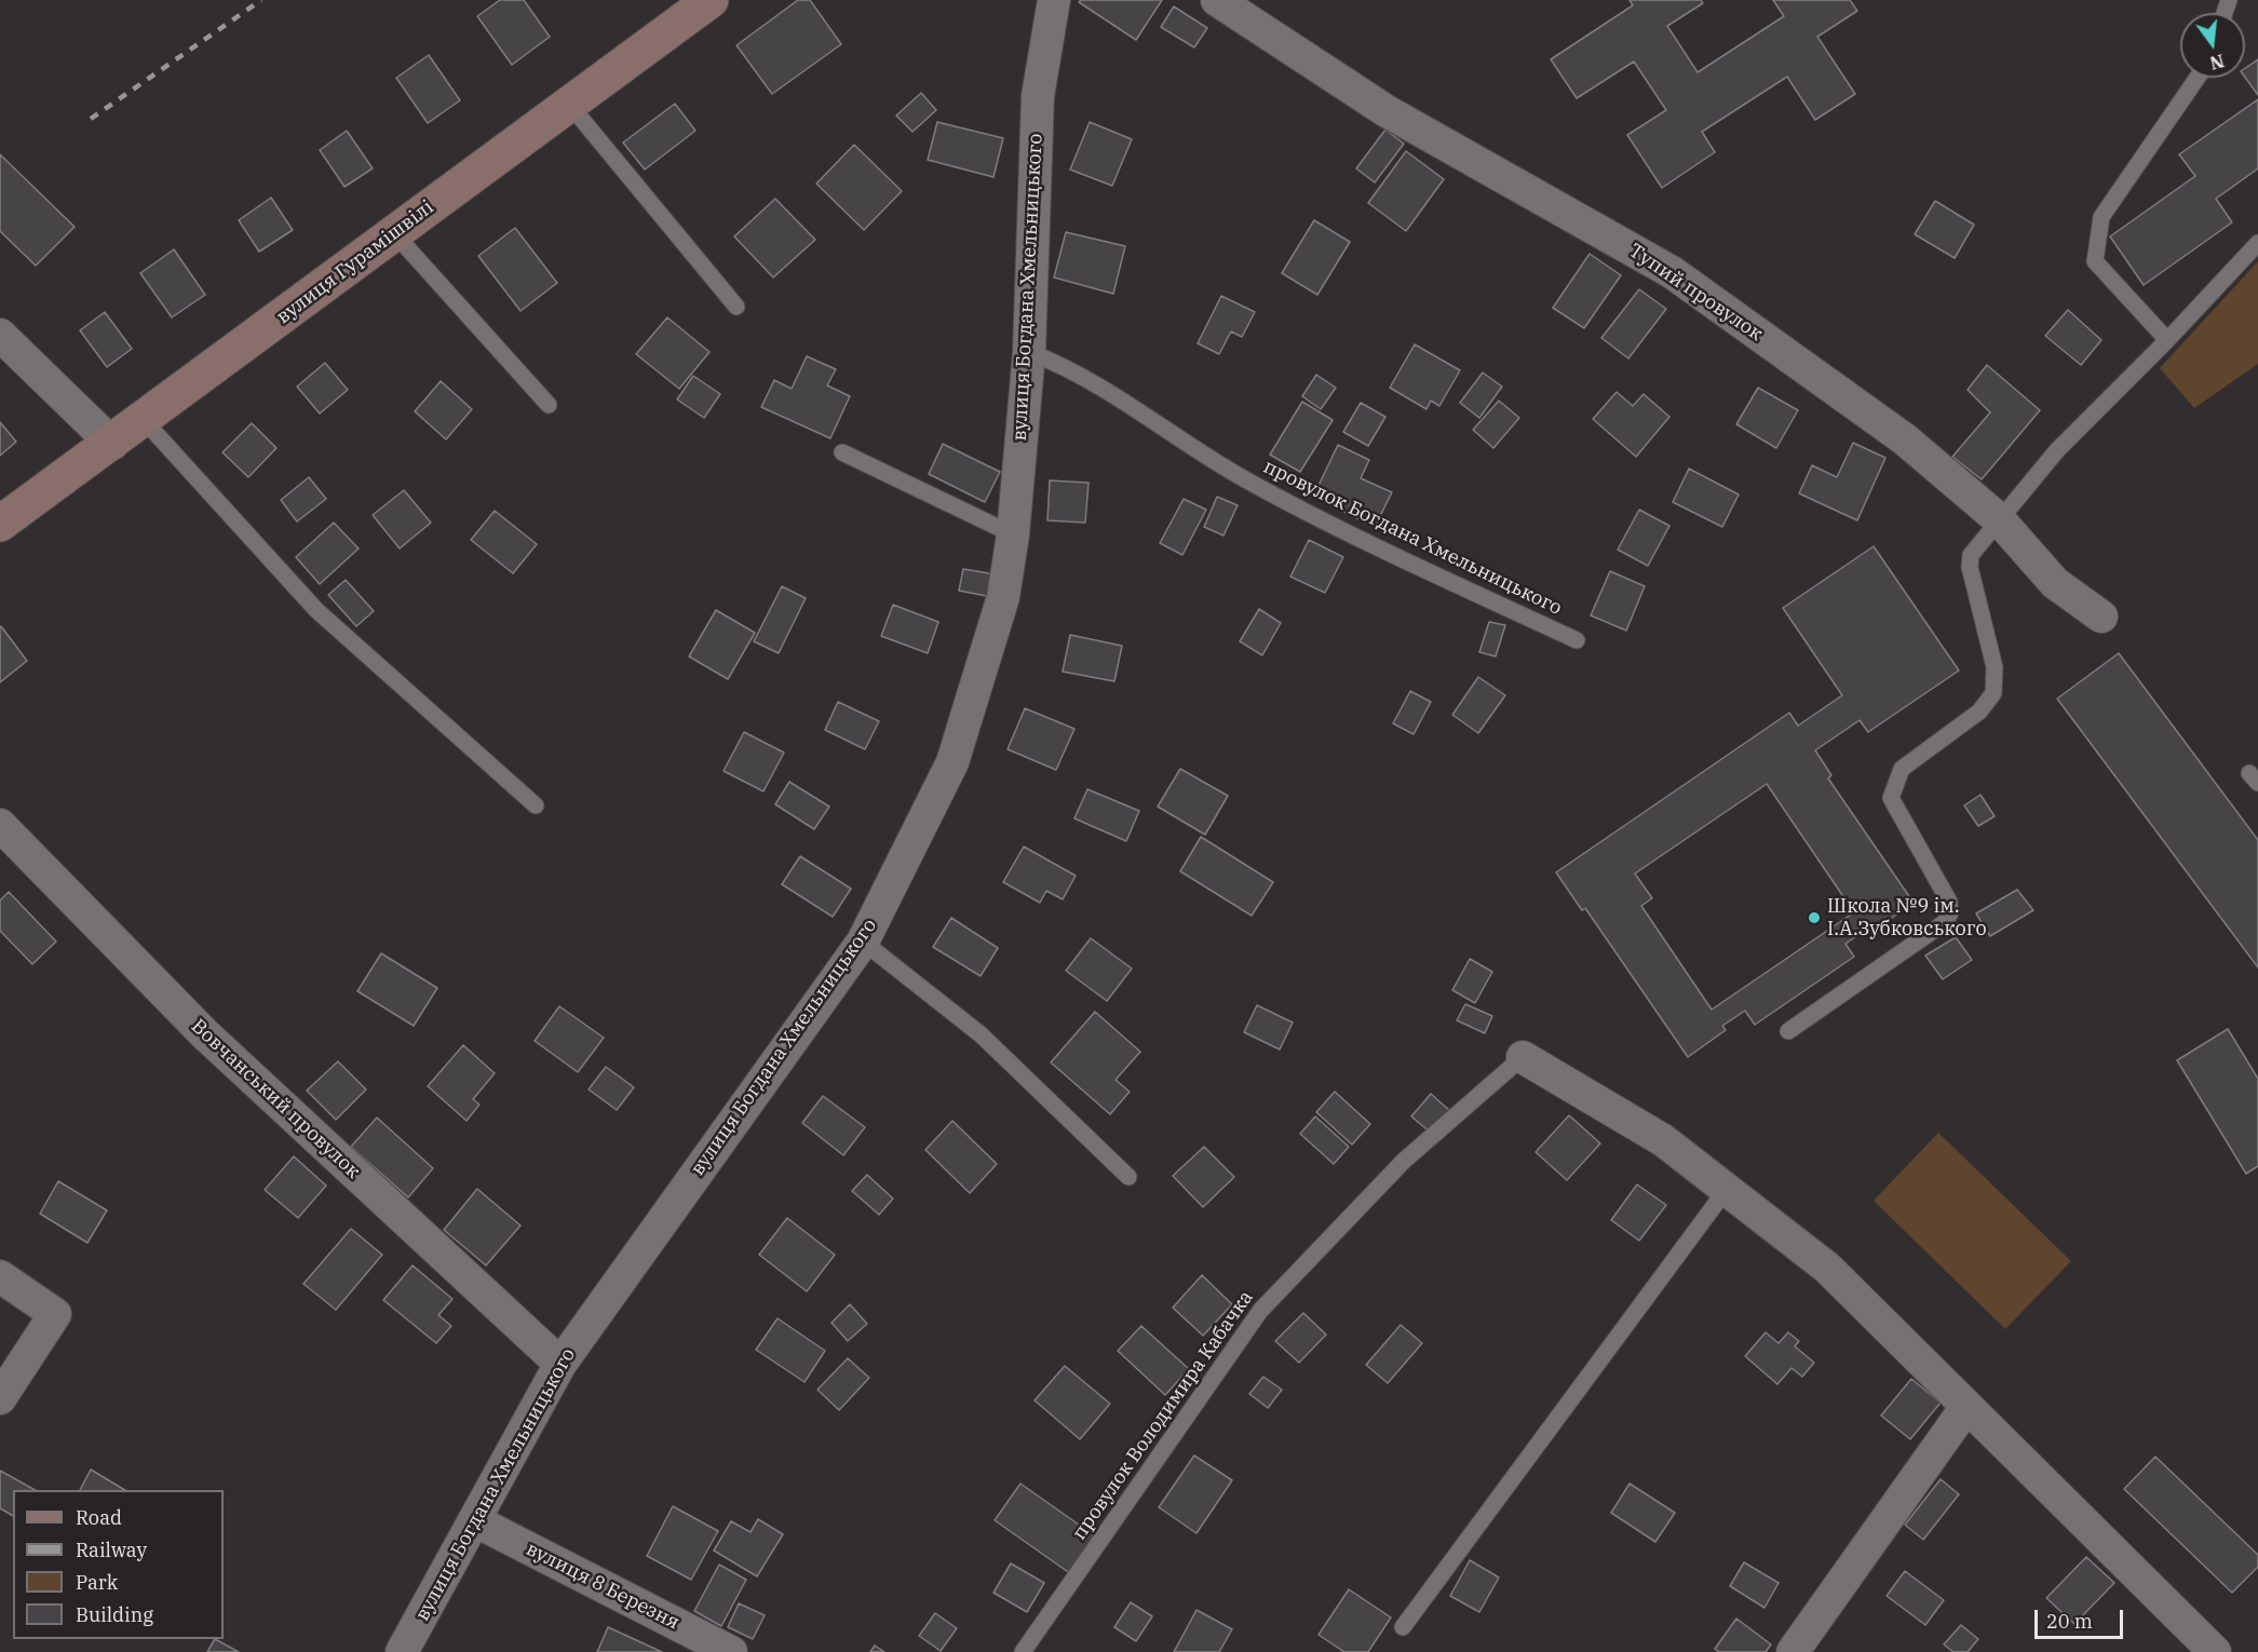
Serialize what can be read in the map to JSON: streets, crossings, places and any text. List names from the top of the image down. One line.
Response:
{"streets":{"main road":["вулиця Гурамішвілі"],"street":["вулиця Богдана Хмельницького","Тупий провулок","Вовчанський провулок","вулиця 8 Березня"],"lane":["провулок Богдана Хмельницького","провулок Володимира Кабачка"]},"crossings":[["вулиця Богдана Хмельницького","провулок Богдана Хмельницького"],["вулиця Богдана Хмельницького","Вовчанський провулок"],["вулиця Богдана Хмельницького","вулиця 8 Березня"]],"places":["Школа №9 ім. І.А.Зубковського"],"legend":["Road","Railway","Park","Building"],"scale_bar":"20 m","north":"bottom"}
